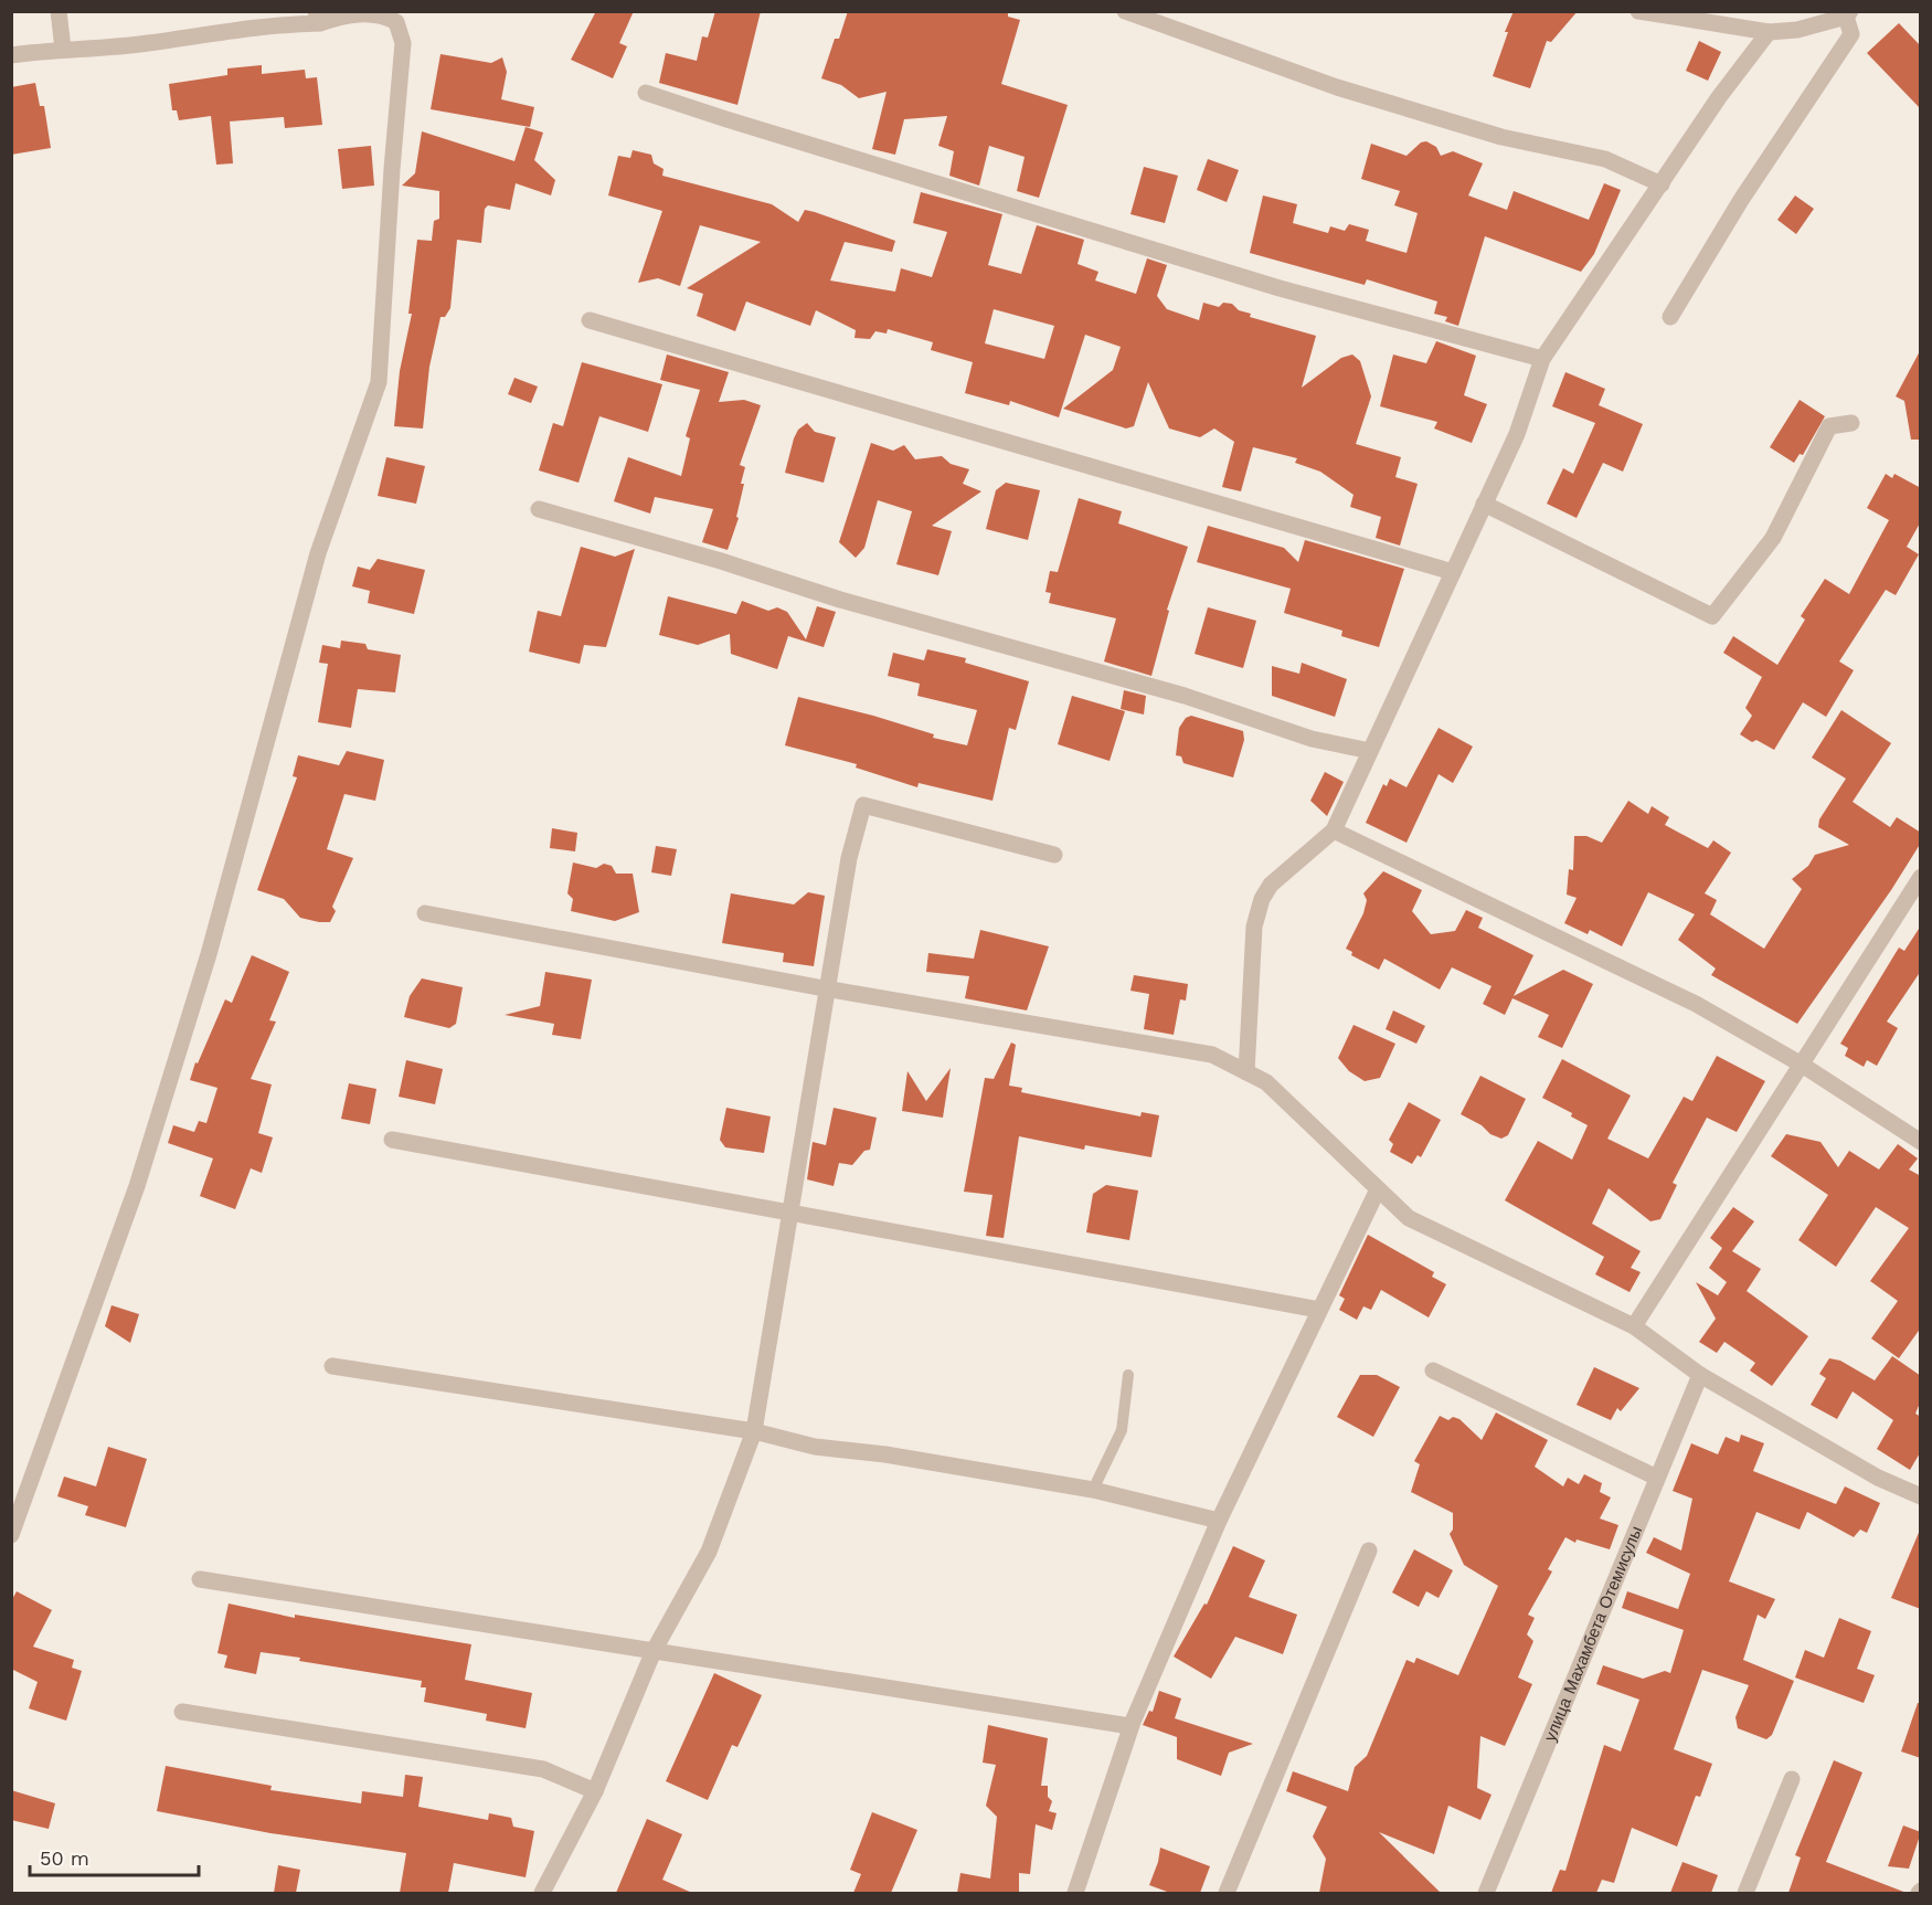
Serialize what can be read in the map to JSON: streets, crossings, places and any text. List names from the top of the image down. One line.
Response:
{"streets":{"street":["улица Махамбета Отемисулы"]},"scale_bar":"50 m"}
